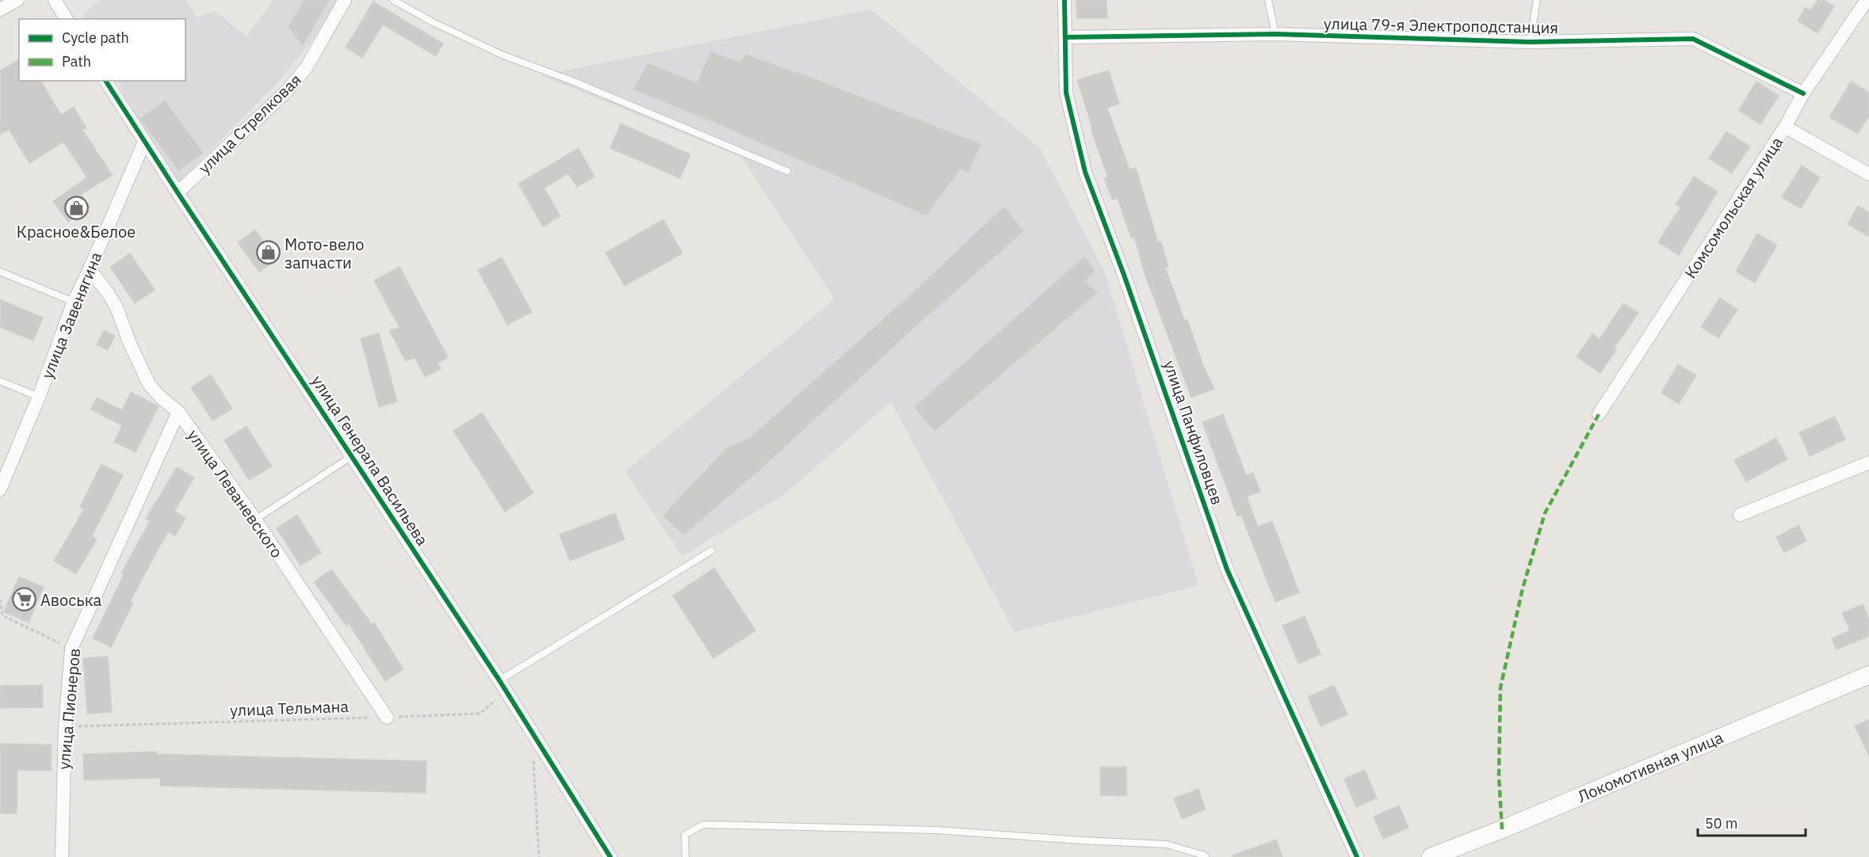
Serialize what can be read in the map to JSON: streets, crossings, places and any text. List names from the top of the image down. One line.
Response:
{"streets":{"main road":["Локомотивная улица"],"street":["улица 79-я Электроподстанция","улица Стрелковая","Комсомольская улица","улица Завенягина","улица Панфиловцев","улица Генерала Васильева","улица Леваневского","улица Пионеров"],"path":["улица Тельмана"]},"crossings":[["улица 79-я Электроподстанция","Комсомольская улица"],["улица 79-я Электроподстанция","улица Панфиловцев"],["улица Стрелковая","улица Генерала Васильева"],["улица Завенягина","улица Генерала Васильева"],["улица Завенягина","улица Леваневского"],["улица Генерала Васильева","улица Тельмана"],["улица Леваневского","улица Тельмана"],["улица Леваневского","улица Пионеров"],["улица Тельмана","улица Пионеров"]],"places":{"shop":["Красное&Белое","Мото-вело запчасти"],"supermarket":["Авоська"]},"legend":["Cycle path","Path"],"scale_bar":"50 m"}
